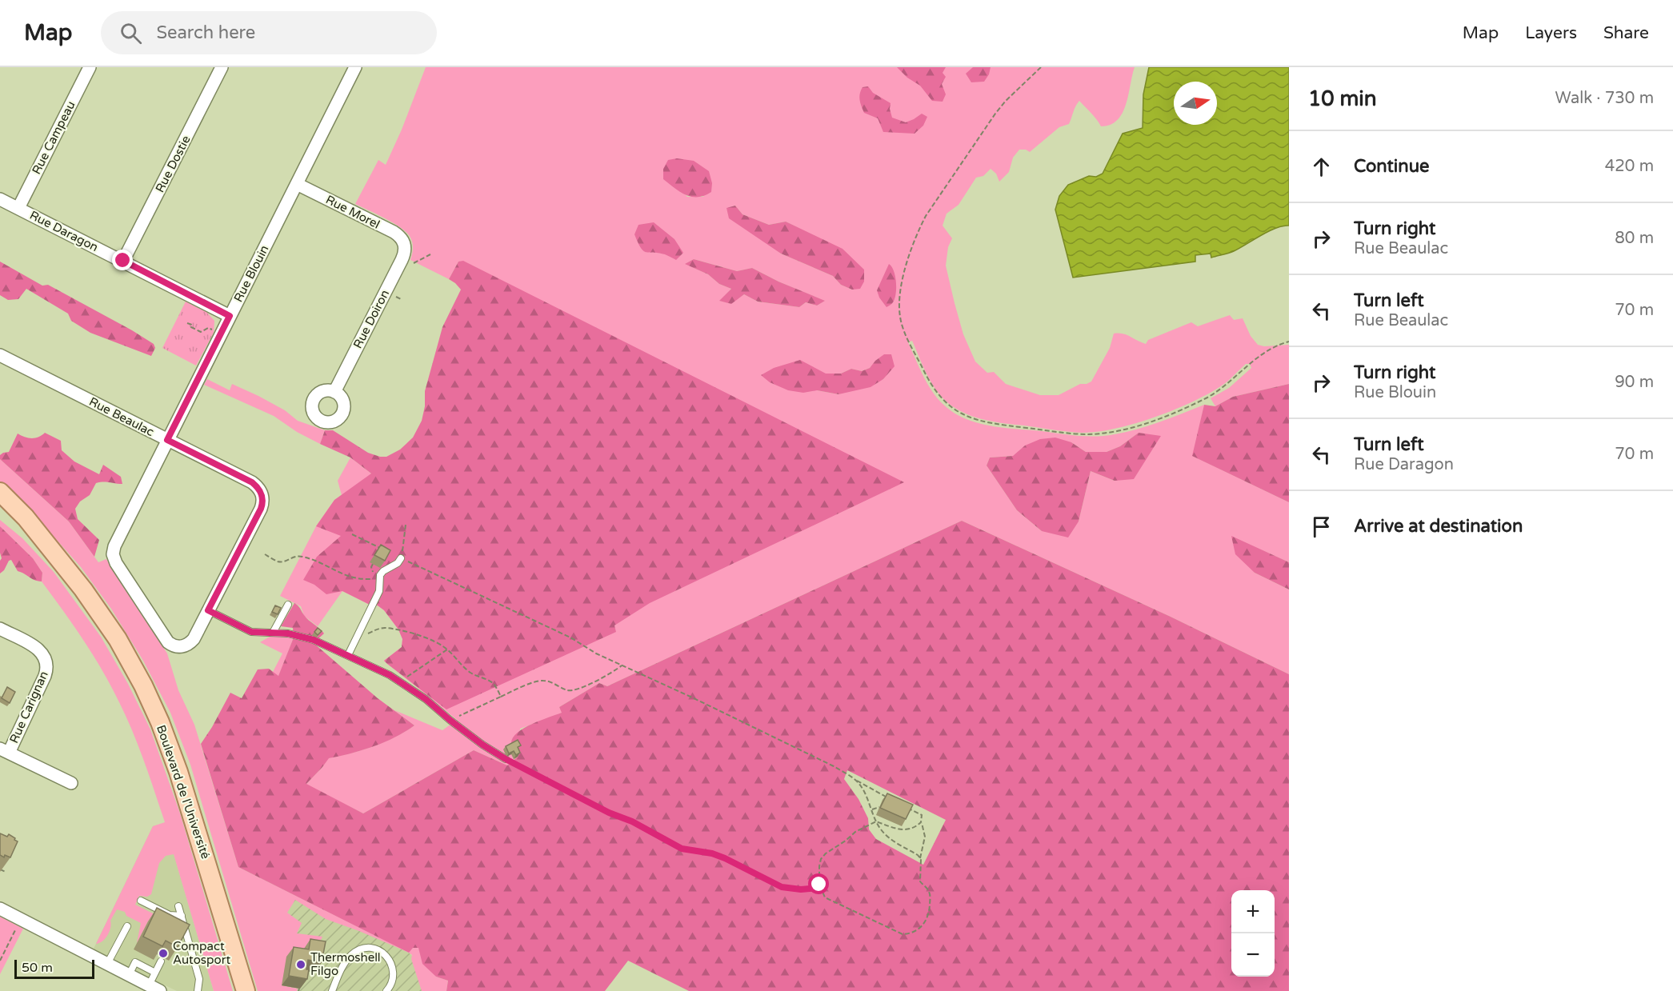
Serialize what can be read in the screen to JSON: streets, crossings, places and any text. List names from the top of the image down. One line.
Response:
{"streets":{"main road":["Boulevard de l'Université"],"street":["Rue Campeau","Rue Dostie","Rue Morel","Rue Daragon","Rue Blouin","Rue Doiron","Rue Beaulac","Rue Carignan"]},"crossings":[["Rue Campeau","Rue Daragon"],["Rue Dostie","Rue Daragon"],["Rue Morel","Rue Blouin"],["Rue Morel","Rue Doiron"],["Rue Daragon","Rue Blouin"],["Rue Blouin","Rue Beaulac"]],"places":["Compact Autosport","Thermoshell Filgo"],"scale_bar":"50 m","north":"right","page":{"header":"Map","search":"Search here","nav":["Map","Layers","Share"],"heading":["10 min","Walk · 730 m"],"list":[["Continue","420 m"],["Turn right","Rue Beaulac","80 m"],["Turn left","Rue Beaulac","70 m"],["Turn right","Rue Blouin","90 m"],["Turn left","Rue Daragon","70 m"],"Arrive at destination"],"map_buttons":["+","−"],"scale":"50 m"}}
